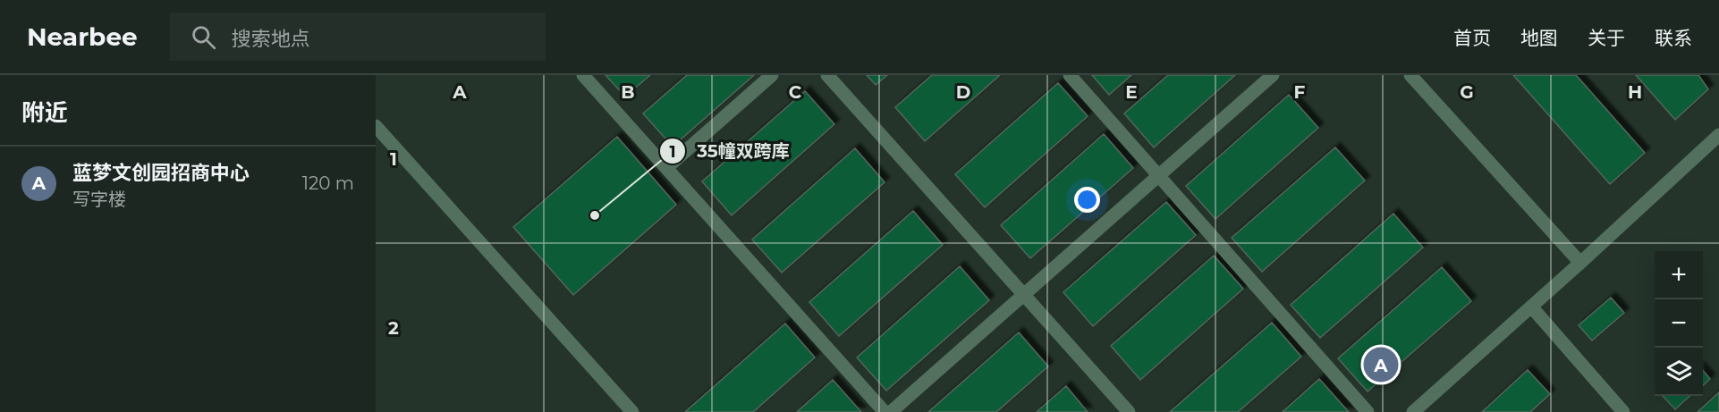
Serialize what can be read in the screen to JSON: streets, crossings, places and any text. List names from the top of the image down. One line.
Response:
{"places":["35幢双跨库"],"page":{"header":"Nearbee","search":"搜索地点","nav":["首页","地图","关于","联系"],"heading":"附近","list":[{"mark":"A","name":"蓝梦文创园招商中心","note":"写字楼","value":"120 m"}],"map_buttons":["+","−"],"pins":"A"},"grid":{"columns":["A","B","C","D","E","F","G","H"],"rows":["1","2"]}}
